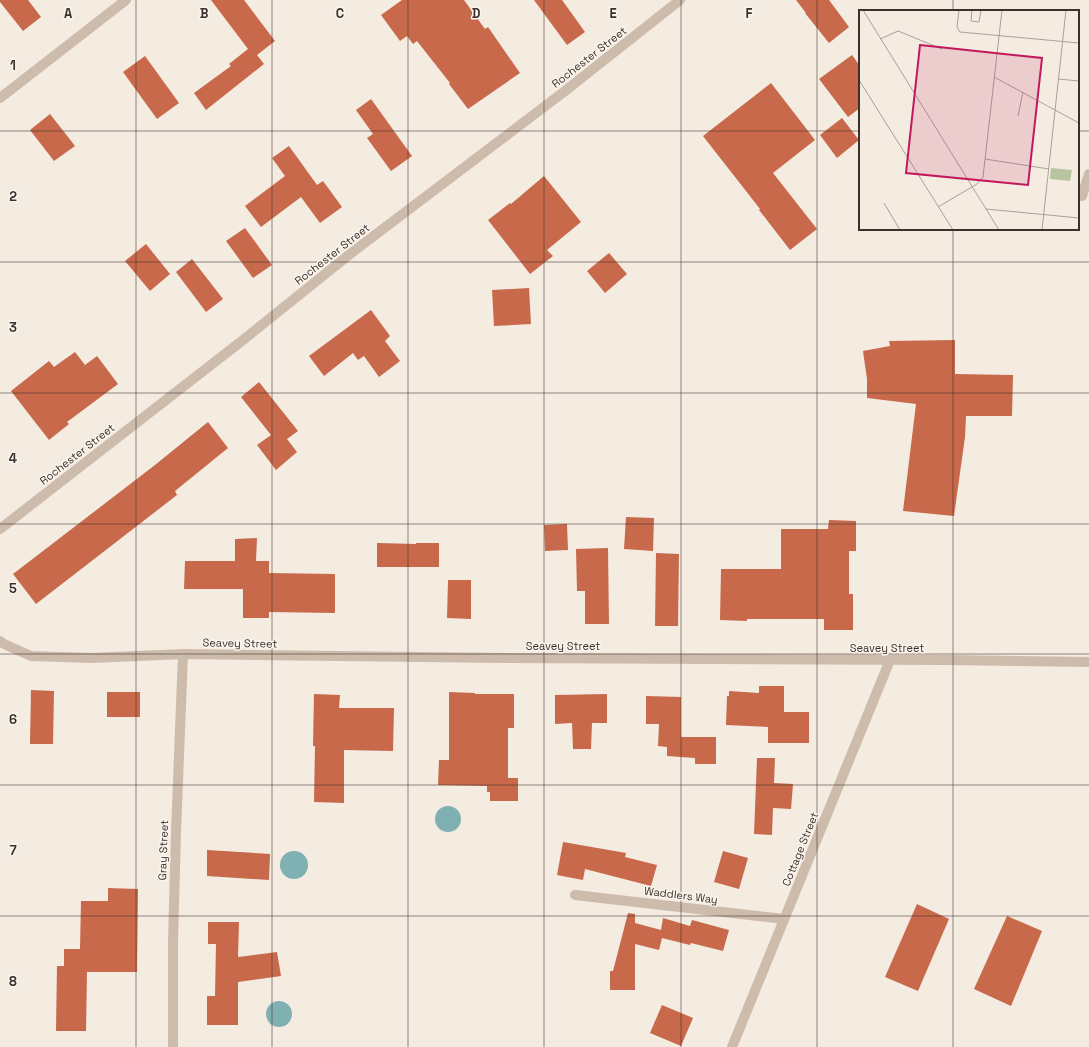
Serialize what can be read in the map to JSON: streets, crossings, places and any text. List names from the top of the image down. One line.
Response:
{"streets":{"street":["Rochester Street","Seavey Street","Cottage Street","Gray Street","Waddlers Way"]},"crossings":[["Seavey Street","Cottage Street"],["Seavey Street","Gray Street"],["Cottage Street","Waddlers Way"]],"grid":{"columns":["A","B","C","D","E","F"],"rows":["1","2","3","4","5","6","7","8"]}}
